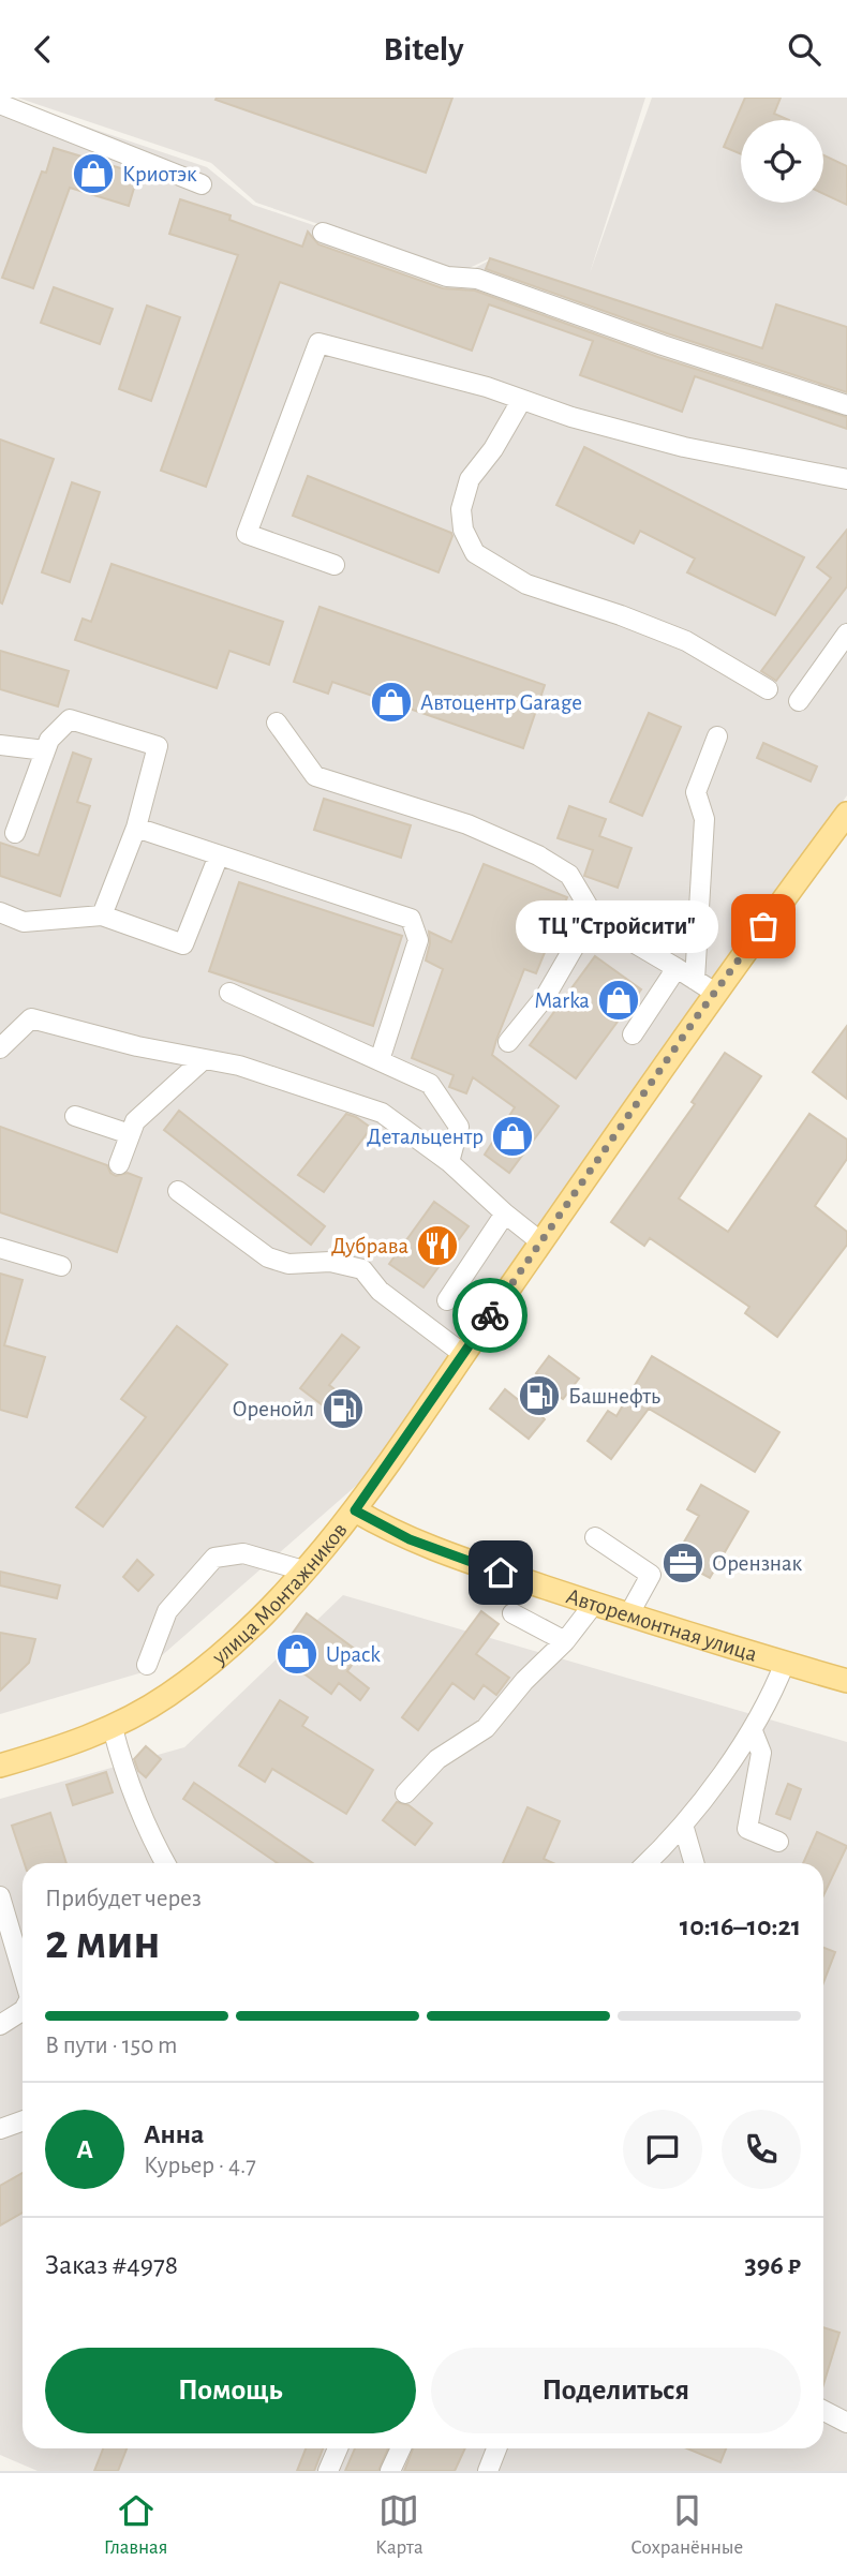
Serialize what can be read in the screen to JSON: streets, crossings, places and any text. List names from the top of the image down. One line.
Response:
{"streets":{"main road":["улица Монтажников","Авторемонтная улица"]},"crossings":[["улица Монтажников","Авторемонтная улица"]],"places":{"shop":["Криотэк","Автоцентр Garage","Marka","Детальцентр","Upack"],"other":["ТЦ \"Стройсити\""],"restaurant":["Дубрава"],"fuel station":["Башнефть","Оренойл"],"office":["Орензнак"]},"page":{"header":"Bitely","bubble":"ТЦ \"Стройсити\"","heading":["2 мин","Прибудет через","10:16–10:21"],"panel":["Анна","Курьер · 4.7","Заказ #4978","396 ₽"],"bar":"В пути · 150 m","round":"А","buttons":["Помощь","Поделиться"],"tabs":["Главная","Карта","Сохранённые"]}}
